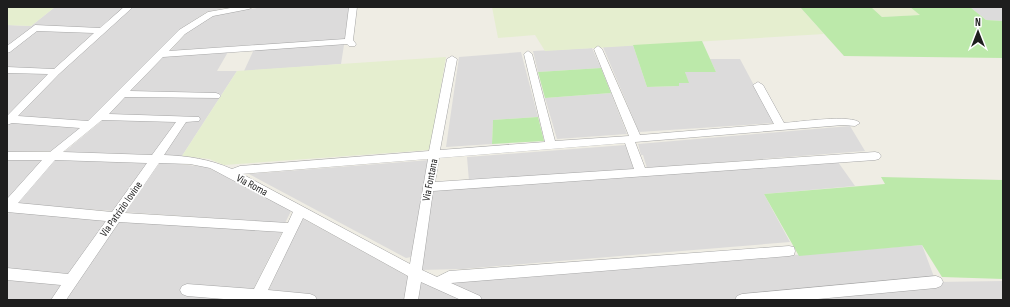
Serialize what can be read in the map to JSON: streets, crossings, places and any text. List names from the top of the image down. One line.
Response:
{"streets":{"street":["Via Fontana","Via Roma","Via Patrizio Iovine"]},"crossings":[["Via Fontana","Via Roma"],["Via Roma","Via Patrizio Iovine"]],"north":"top"}
